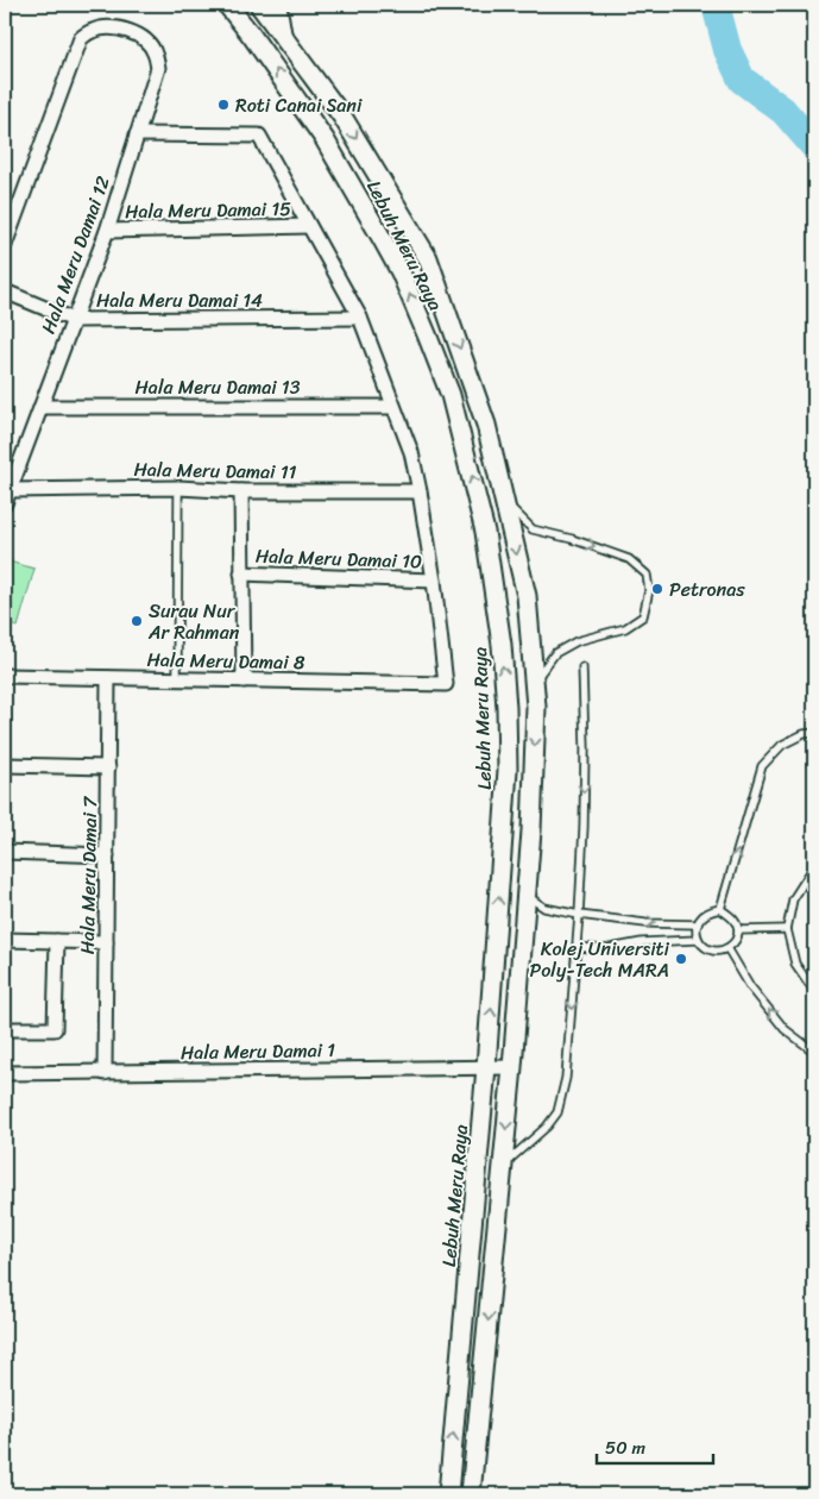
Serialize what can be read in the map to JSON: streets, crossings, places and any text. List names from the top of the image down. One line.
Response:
{"streets":{"main road":["Lebuh Meru Raya"],"street":["Hala Meru Damai 15","Hala Meru Damai 12","Hala Meru Damai 14","Hala Meru Damai 13","Hala Meru Damai 11","Hala Meru Damai 10","Hala Meru Damai 8","Hala Meru Damai 7","Hala Meru Damai 1"]},"crossings":[["Hala Meru Damai 15","Hala Meru Damai 12"],["Lebuh Meru Raya","Hala Meru Damai 1"],["Hala Meru Damai 12","Hala Meru Damai 14"],["Hala Meru Damai 12","Hala Meru Damai 13"],["Hala Meru Damai 12","Hala Meru Damai 11"],["Hala Meru Damai 10","Hala Meru Damai 8"],["Hala Meru Damai 8","Hala Meru Damai 7"],["Hala Meru Damai 7","Hala Meru Damai 1"]],"places":["Roti Canai Sani","Petronas","Surau Nur Ar Rahman","Kolej Universiti Poly-Tech MARA"],"scale_bar":"50 m"}
